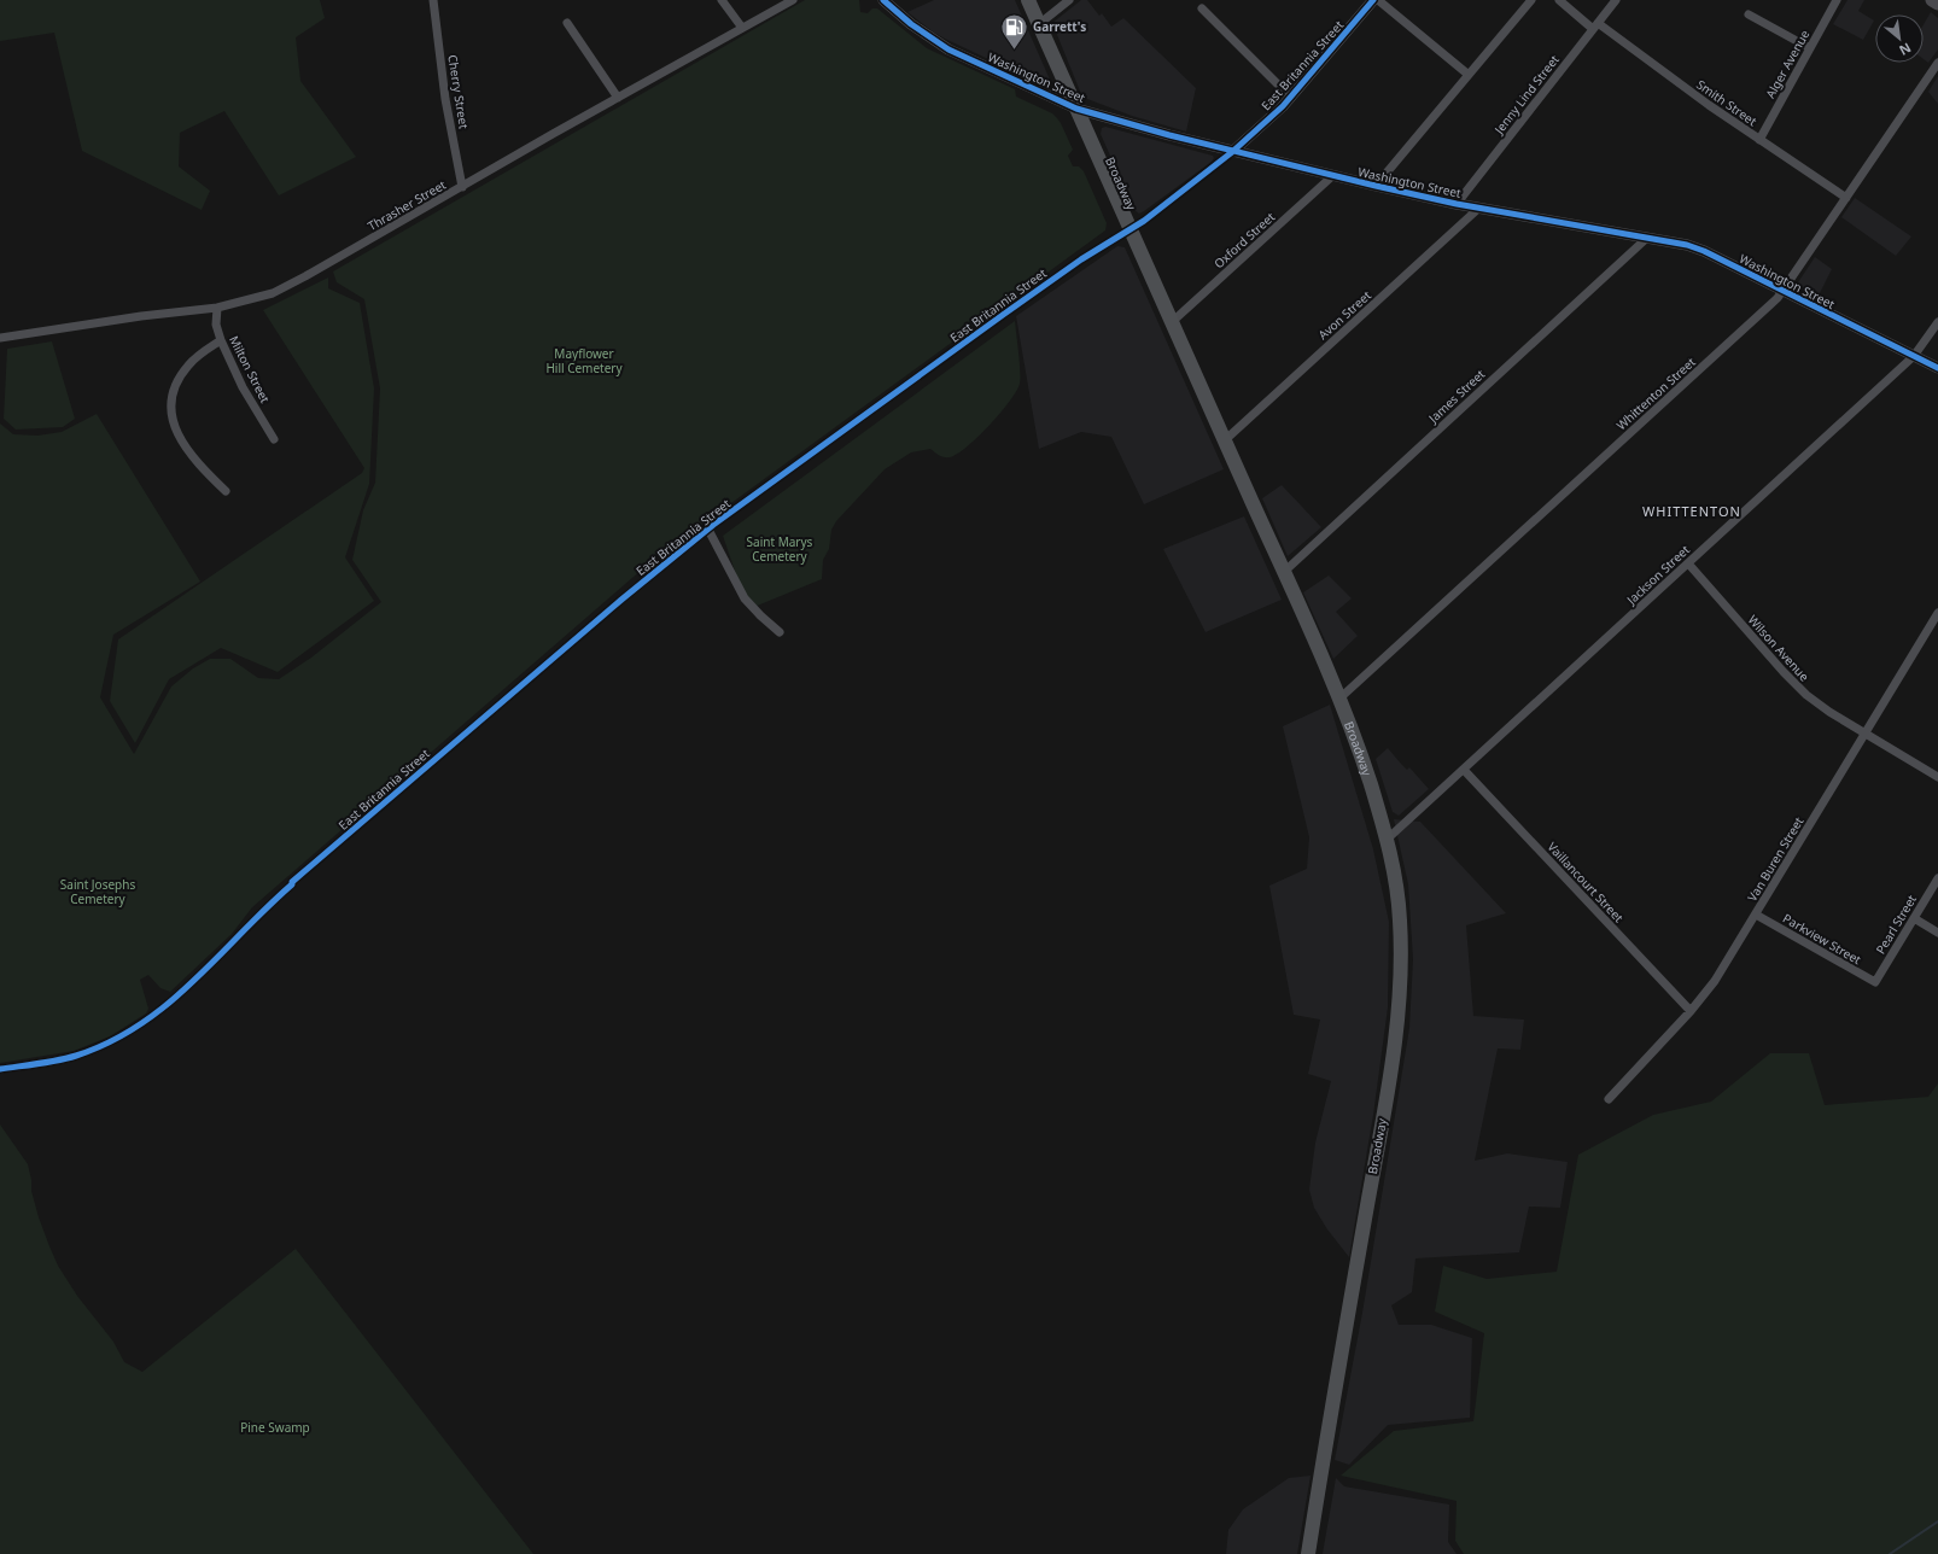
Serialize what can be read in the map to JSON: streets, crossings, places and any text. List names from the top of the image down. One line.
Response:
{"streets":{"main road":["Broadway"],"street":["Alger Avenue","East Britannia Street","Washington Street","Cherry Street","Jenny Lind Street","Smith Street","Thrasher Street","Oxford Street","Avon Street","Milton Street","Whittenton Street","James Street","Jackson Street","Wilson Avenue","Van Buren Street","Vaillancourt Street","Pearl Street","Parkview Street"]},"crossings":[["Alger Avenue","Smith Street"],["East Britannia Street","Washington Street"],["East Britannia Street","Broadway"],["Washington Street","Jenny Lind Street"],["Washington Street","Broadway"],["Washington Street","Oxford Street"],["Washington Street","Avon Street"],["Washington Street","Whittenton Street"],["Washington Street","James Street"],["Washington Street","Jackson Street"],["Cherry Street","Thrasher Street"],["Jenny Lind Street","Smith Street"],["Smith Street","Whittenton Street"],["Broadway","Oxford Street"],["Broadway","Avon Street"],["Broadway","Whittenton Street"],["Broadway","James Street"],["Broadway","Jackson Street"],["Thrasher Street","Milton Street"],["Jackson Street","Wilson Avenue"],["Jackson Street","Vaillancourt Street"],["Wilson Avenue","Van Buren Street"],["Van Buren Street","Vaillancourt Street"],["Van Buren Street","Parkview Street"],["Pearl Street","Parkview Street"]],"districts":["WHITTENTON"],"parks":["Mayflower Hill Cemetery","Saint Marys Cemetery","Saint Josephs Cemetery","Pine Swamp"],"places":{"fuel station":["Garrett's"]},"north":"bottom right"}
